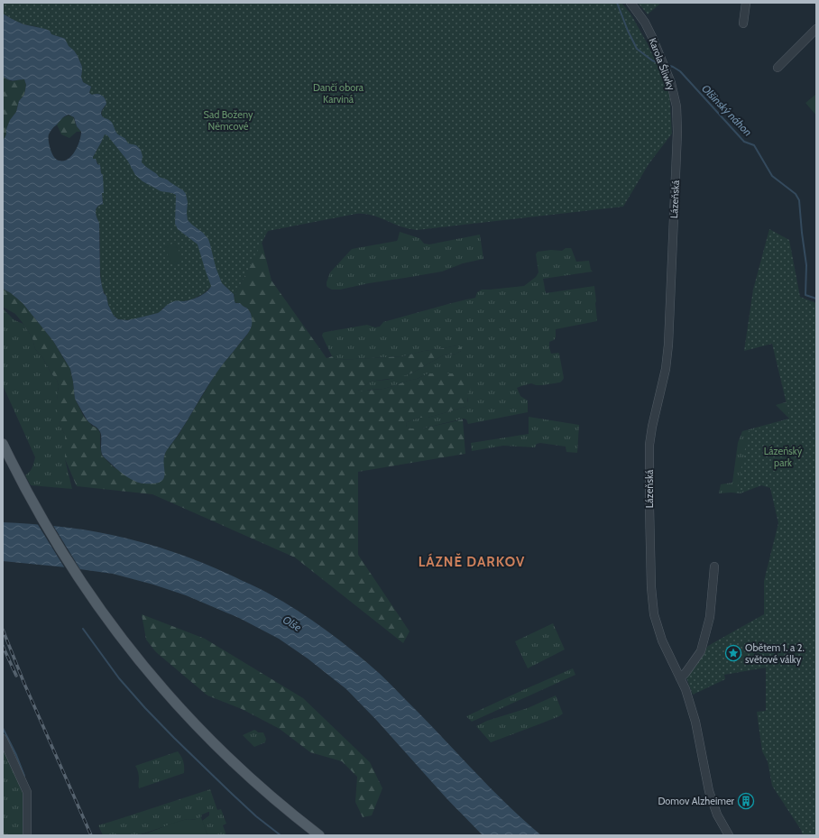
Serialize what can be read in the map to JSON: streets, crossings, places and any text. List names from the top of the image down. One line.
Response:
{"streets":{"street":["Karola Śliwky","Lázeňská"]},"crossings":[["Karola Śliwky","Lázeňská"]],"districts":["LÁZNĚ DARKOV"],"water":["Olšinský náhon","Olše"],"parks":["Dančí obora Karviná","Sad Boženy Němcové","Lázeňský park"],"places":{"place":["Obětem 1. a 2. světové války"],"building":["Domov Alzheimer"]}}
